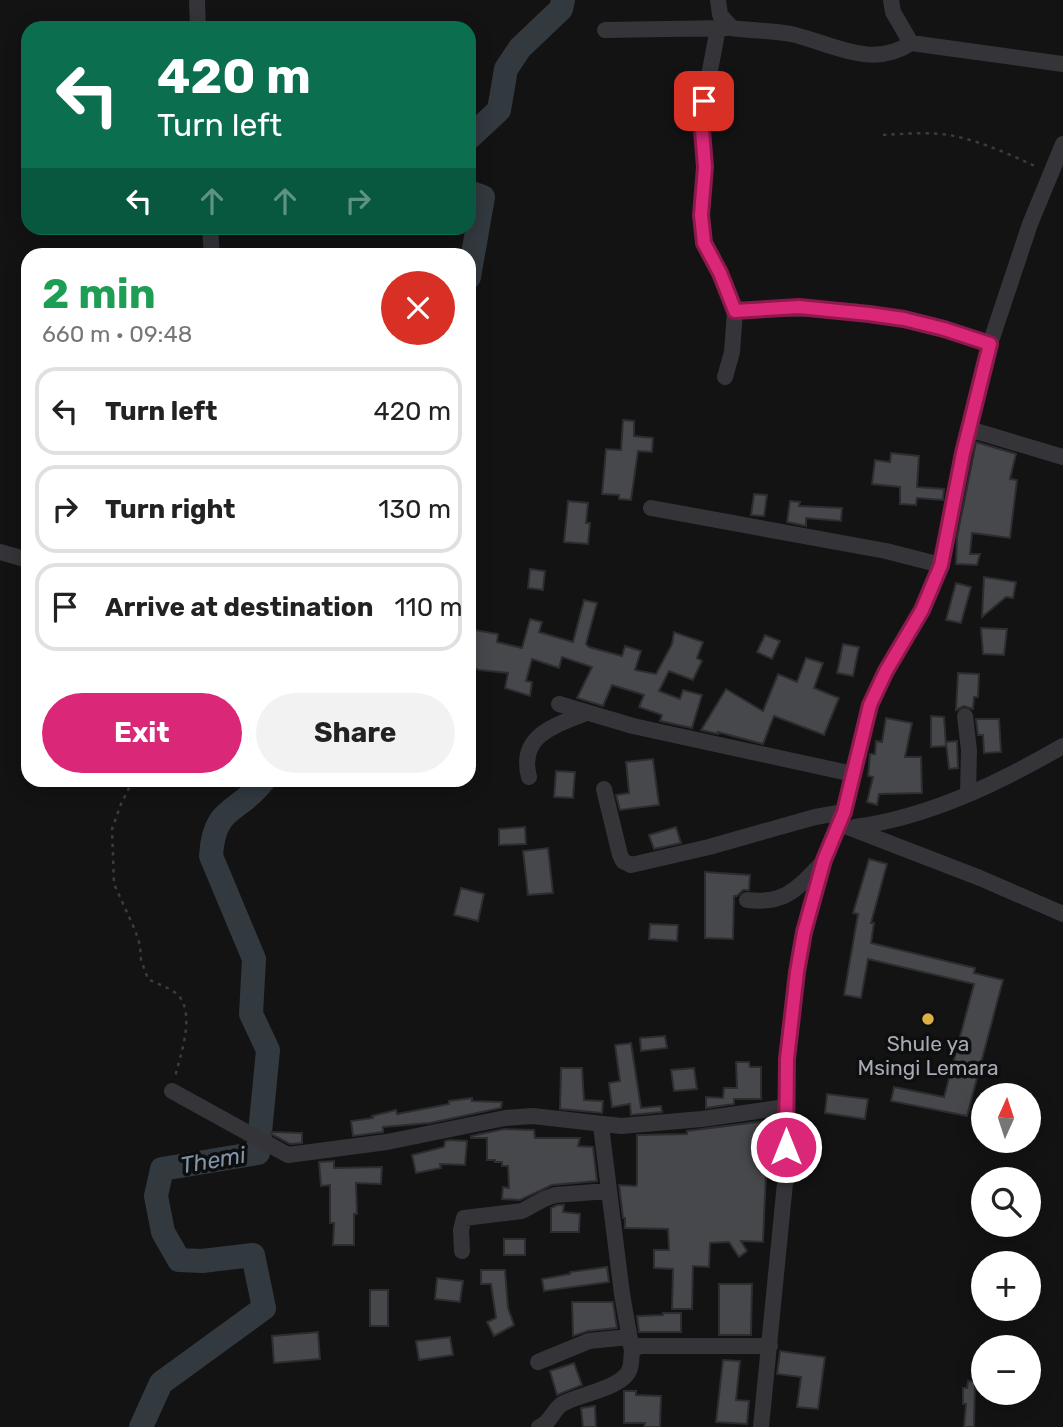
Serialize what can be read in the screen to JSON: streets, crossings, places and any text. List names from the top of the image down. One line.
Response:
{"water":["Themi"],"places":["Shule ya Msingi Lemara"],"north":"top","page":{"turn":["420 m","Turn left"],"heading":["2 min","660 m · 09:48"],"list":[{"name":"Turn left","value":"420 m"},{"name":"Turn right","value":"130 m"},{"name":"Arrive at destination","value":"110 m"}],"buttons":["Exit","Share"],"map_buttons":["+","−"]}}
